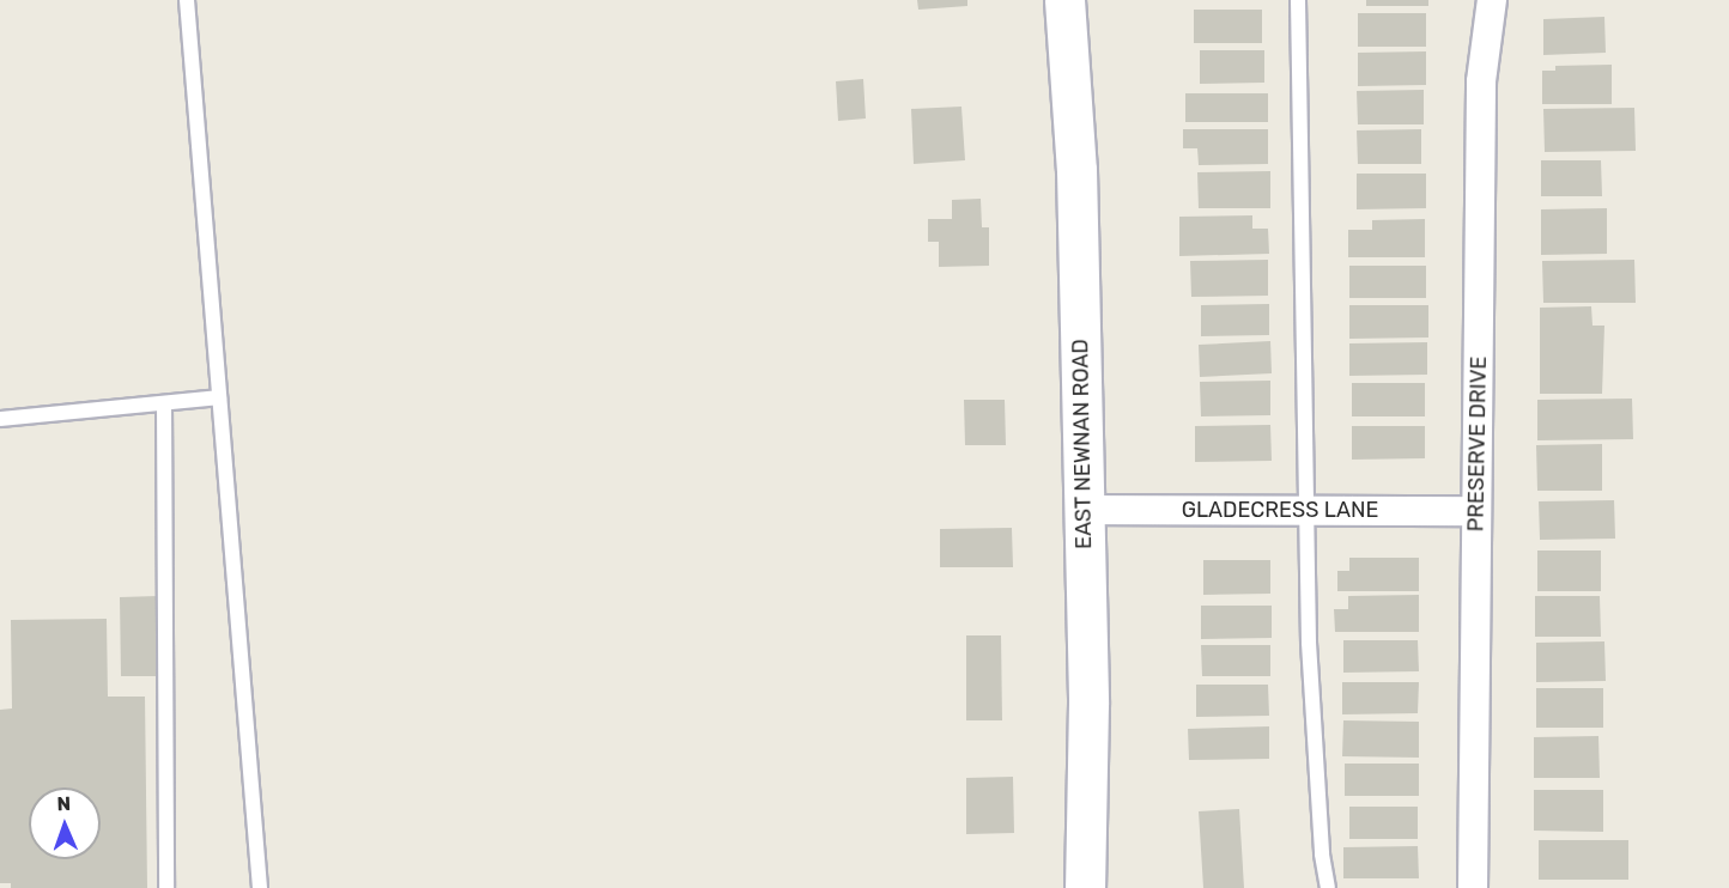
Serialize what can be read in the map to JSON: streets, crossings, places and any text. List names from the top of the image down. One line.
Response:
{"streets":{"street":["EAST NEWNAN ROAD","PRESERVE DRIVE","GLADECRESS LANE"]},"crossings":[["EAST NEWNAN ROAD","GLADECRESS LANE"],["PRESERVE DRIVE","GLADECRESS LANE"]],"north":"top"}
